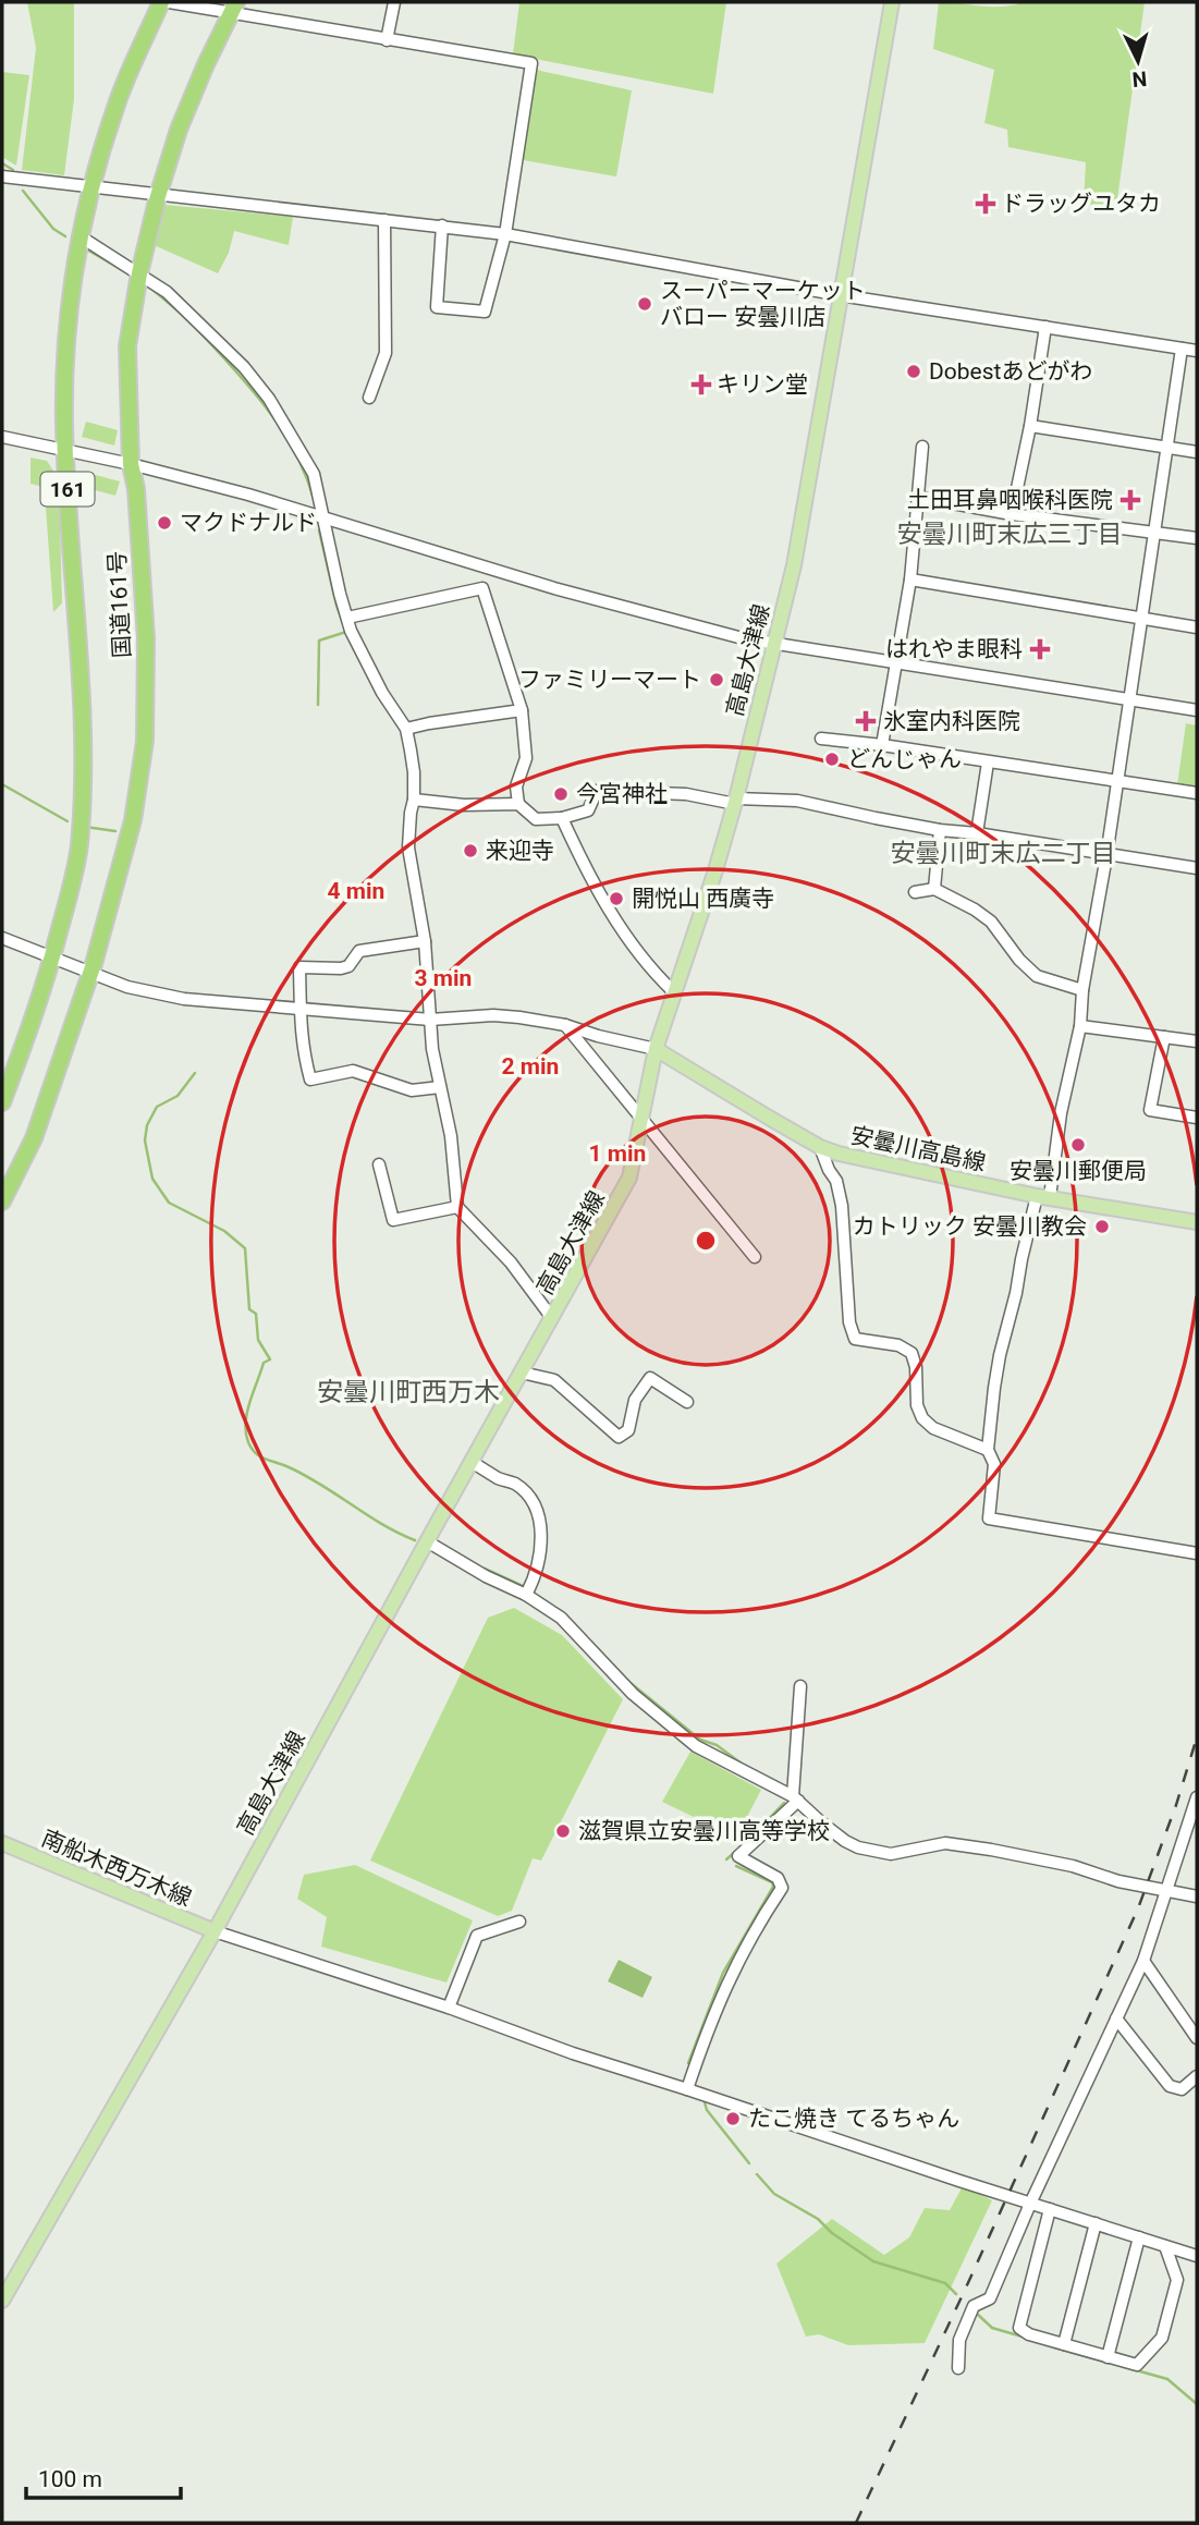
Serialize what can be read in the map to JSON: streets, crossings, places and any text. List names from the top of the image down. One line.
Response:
{"streets":{"highway":["161","国道161号"],"main road":["高島大津線","安曇川高島線","南船木西万木線"]},"crossings":[["高島大津線","安曇川高島線"],["高島大津線","南船木西万木線"]],"districts":["安曇川町末広三丁目","安曇川町末広二丁目","安曇川町西万木"],"places":{"health":["ドラッグユタカ","キリン堂","土田耳鼻咽喉科医院","はれやま眼科","氷室内科医院"],"other":["スーパーマーケット バロー 安曇川店","Dobestあどがわ","マクドナルド","ファミリーマート","どんじゃん","今宮神社","来迎寺","開悦山 西廣寺","安曇川郵便局","カトリック 安曇川教会","滋賀県立安曇川高等学校","たこ焼き てるちゃん"]},"scale_bar":"100 m","north":"bottom","rings":["4 min","3 min","2 min","1 min"]}
